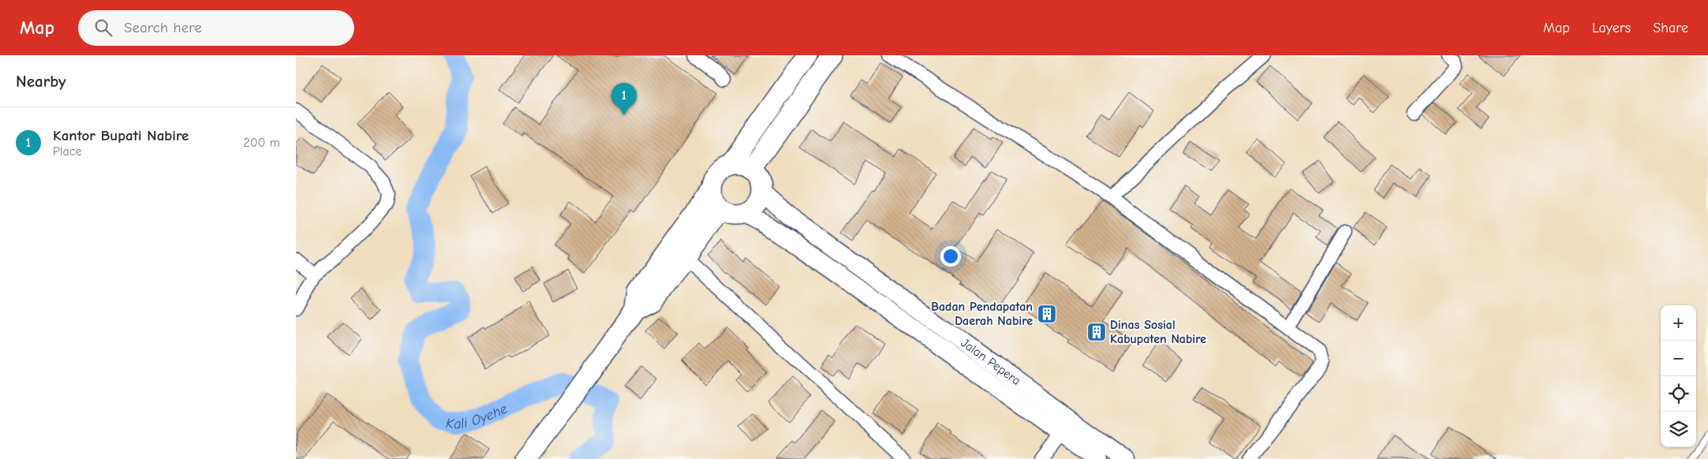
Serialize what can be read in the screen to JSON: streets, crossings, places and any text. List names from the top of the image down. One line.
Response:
{"streets":{"main road":["Jalan Pepera"]},"water":["Kali Oyehe"],"places":{"building":["Badan Pendapatan Daerah Nabire","Dinas Sosial Kabupaten Nabire"]},"page":{"header":"Map","search":"Search here","nav":["Map","Layers","Share"],"heading":"Nearby","pins":"1","list":[{"mark":"1","name":"Kantor Bupati Nabire","note":"Place","value":"200 m"}],"map_buttons":["+","−"]}}
